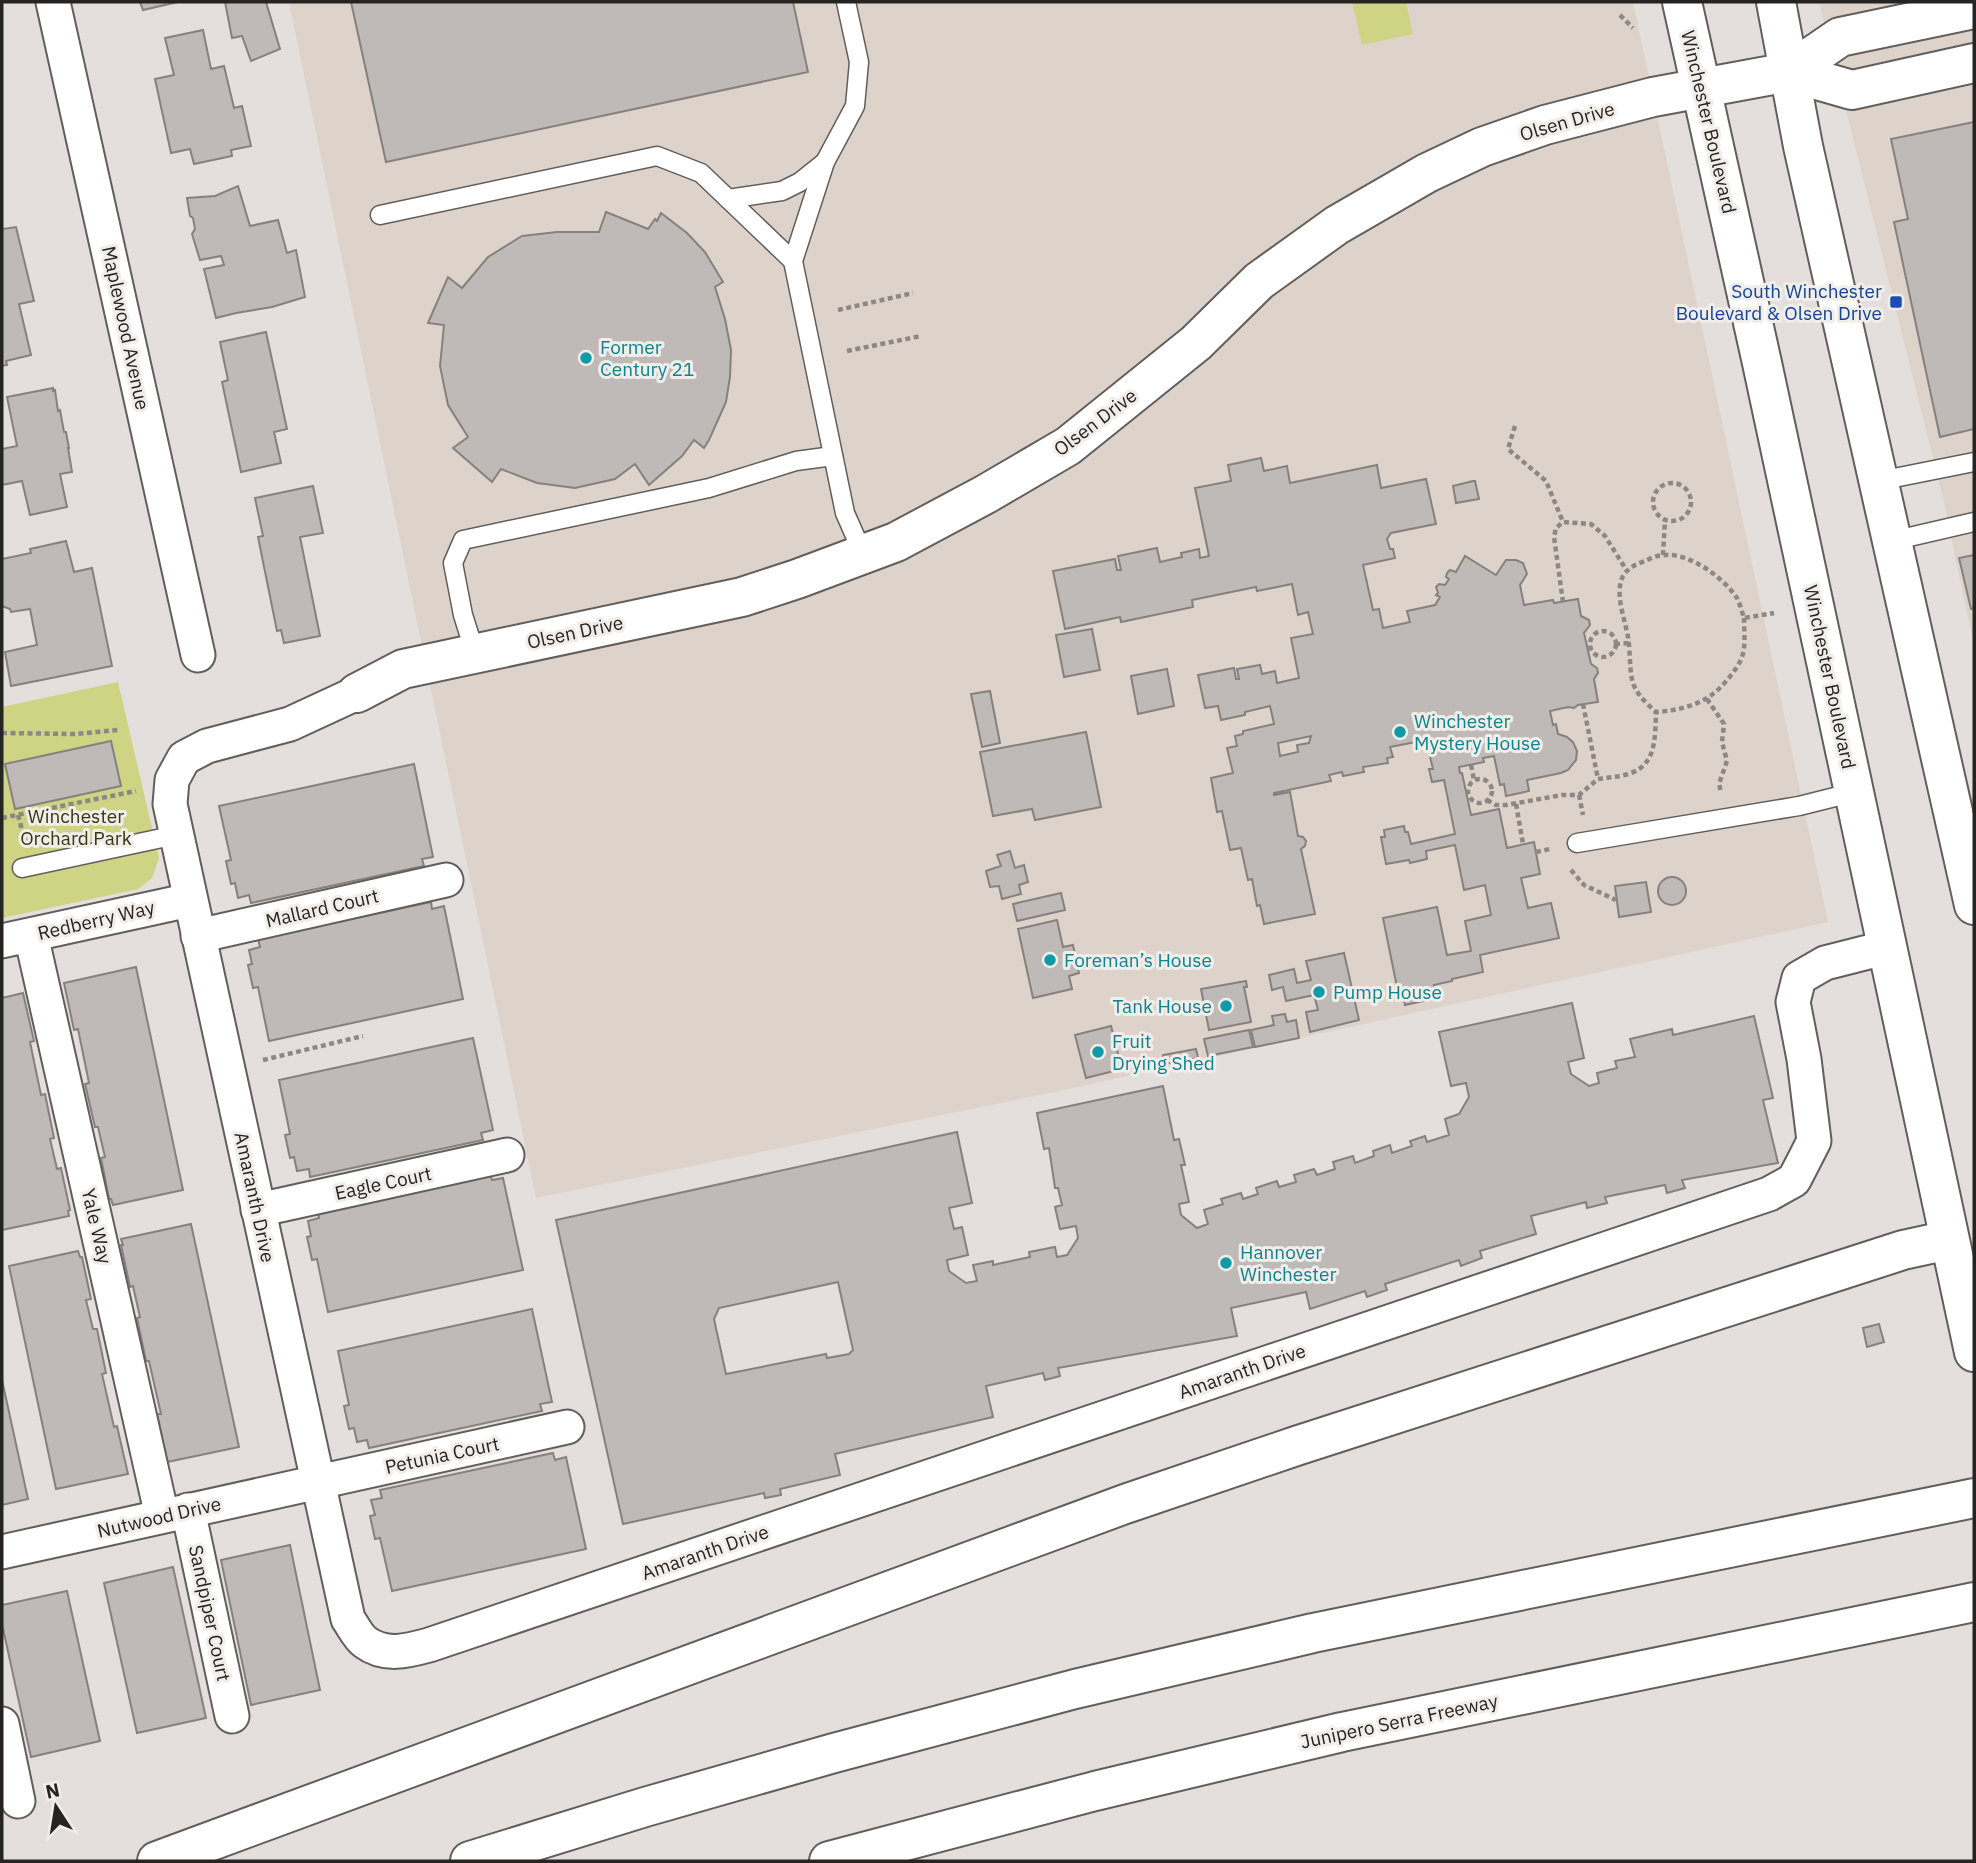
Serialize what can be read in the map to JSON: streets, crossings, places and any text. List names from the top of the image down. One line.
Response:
{"streets":{"main road":["Olsen Drive","Winchester Boulevard","Junipero Serra Freeway"],"street":["Maplewood Avenue","Mallard Court","Redberry Way","Eagle Court","Amaranth Drive","Yale Way","Petunia Court","Nutwood Drive","Sandpiper Court"]},"crossings":[["Olsen Drive","Winchester Boulevard"],["Olsen Drive","Amaranth Drive"],["Winchester Boulevard","Amaranth Drive"],["Mallard Court","Amaranth Drive"],["Redberry Way","Amaranth Drive"],["Redberry Way","Yale Way"],["Eagle Court","Amaranth Drive"],["Amaranth Drive","Petunia Court"],["Amaranth Drive","Nutwood Drive"],["Yale Way","Nutwood Drive"],["Yale Way","Sandpiper Court"],["Petunia Court","Nutwood Drive"],["Nutwood Drive","Sandpiper Court"]],"parks":["Winchester Orchard Park"],"places":{"transit":["South Winchester Boulevard & Olsen Drive"],"other":["Former Century 21","Winchester Mystery House","Foreman’s House","Pump House","Tank House","Fruit Drying Shed","Hannover Winchester"]},"north":"top"}
